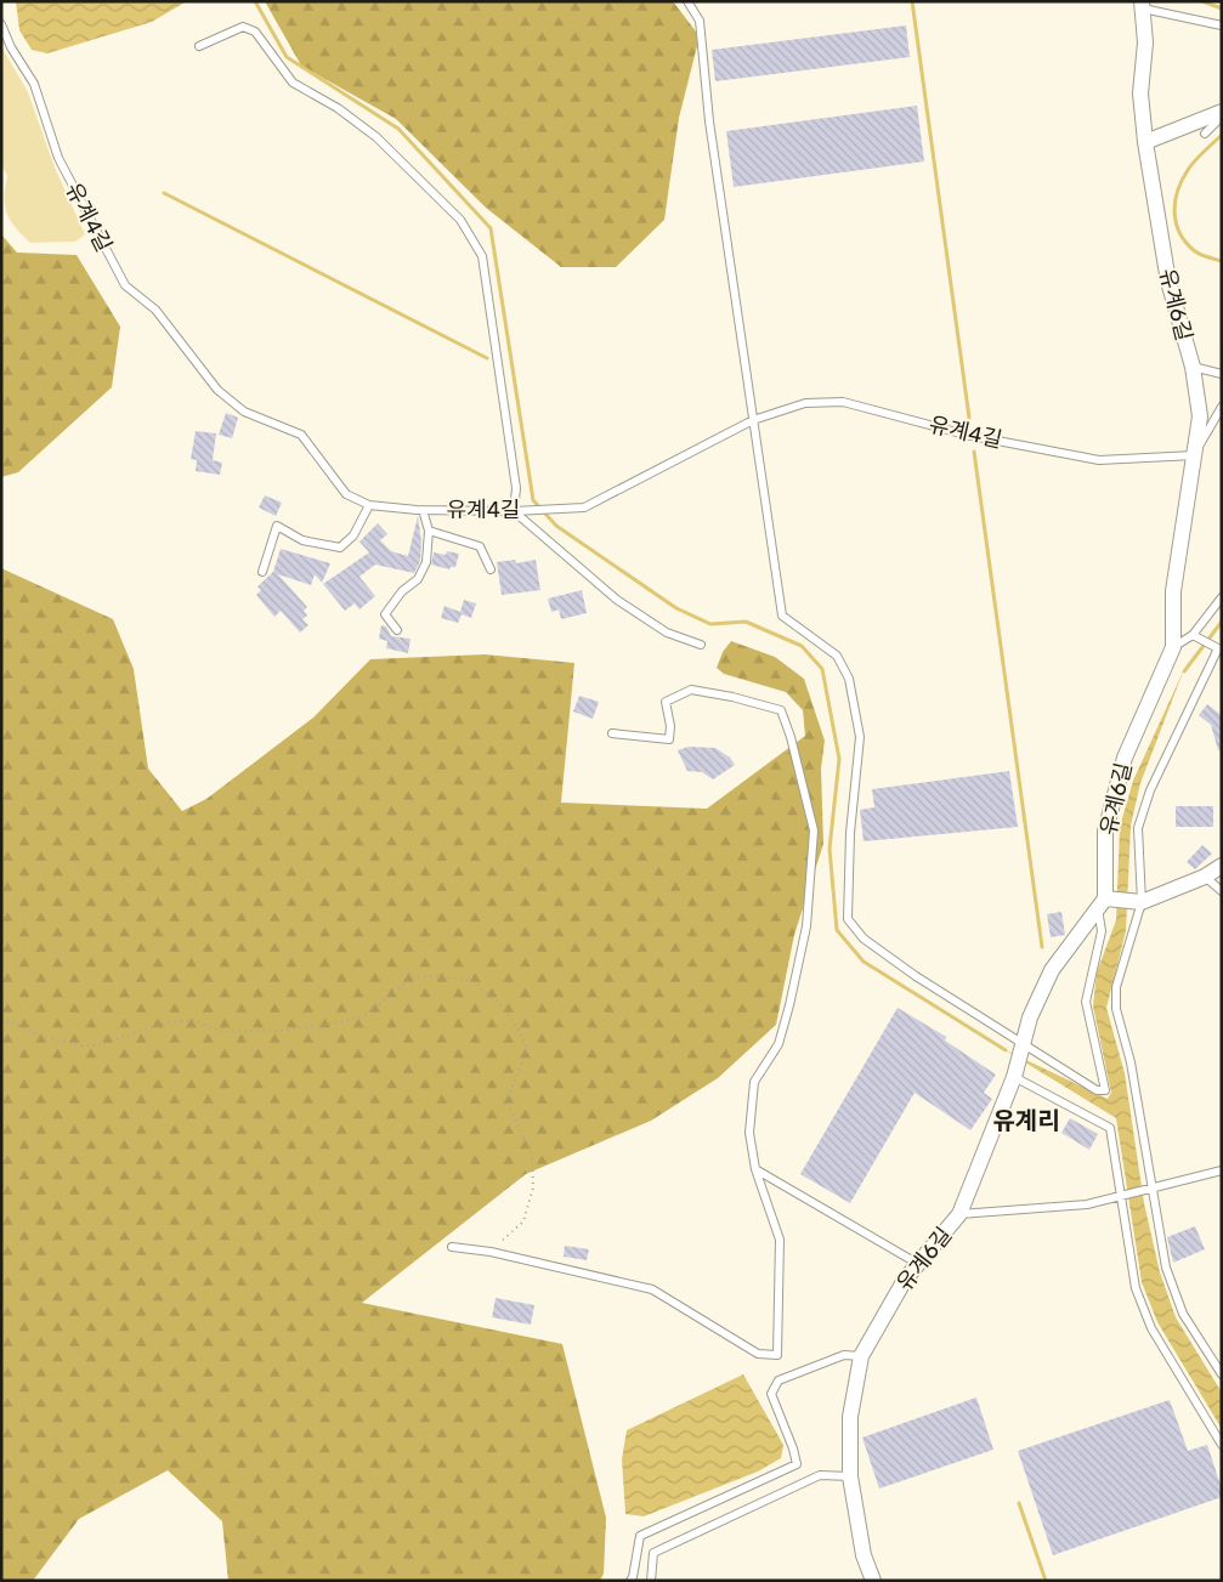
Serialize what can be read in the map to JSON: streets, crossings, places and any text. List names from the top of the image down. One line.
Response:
{"streets":{"street":["유계6길"],"lane":["유계4길"]},"crossings":[["유계4길","유계6길"]],"districts":["유계리"]}
